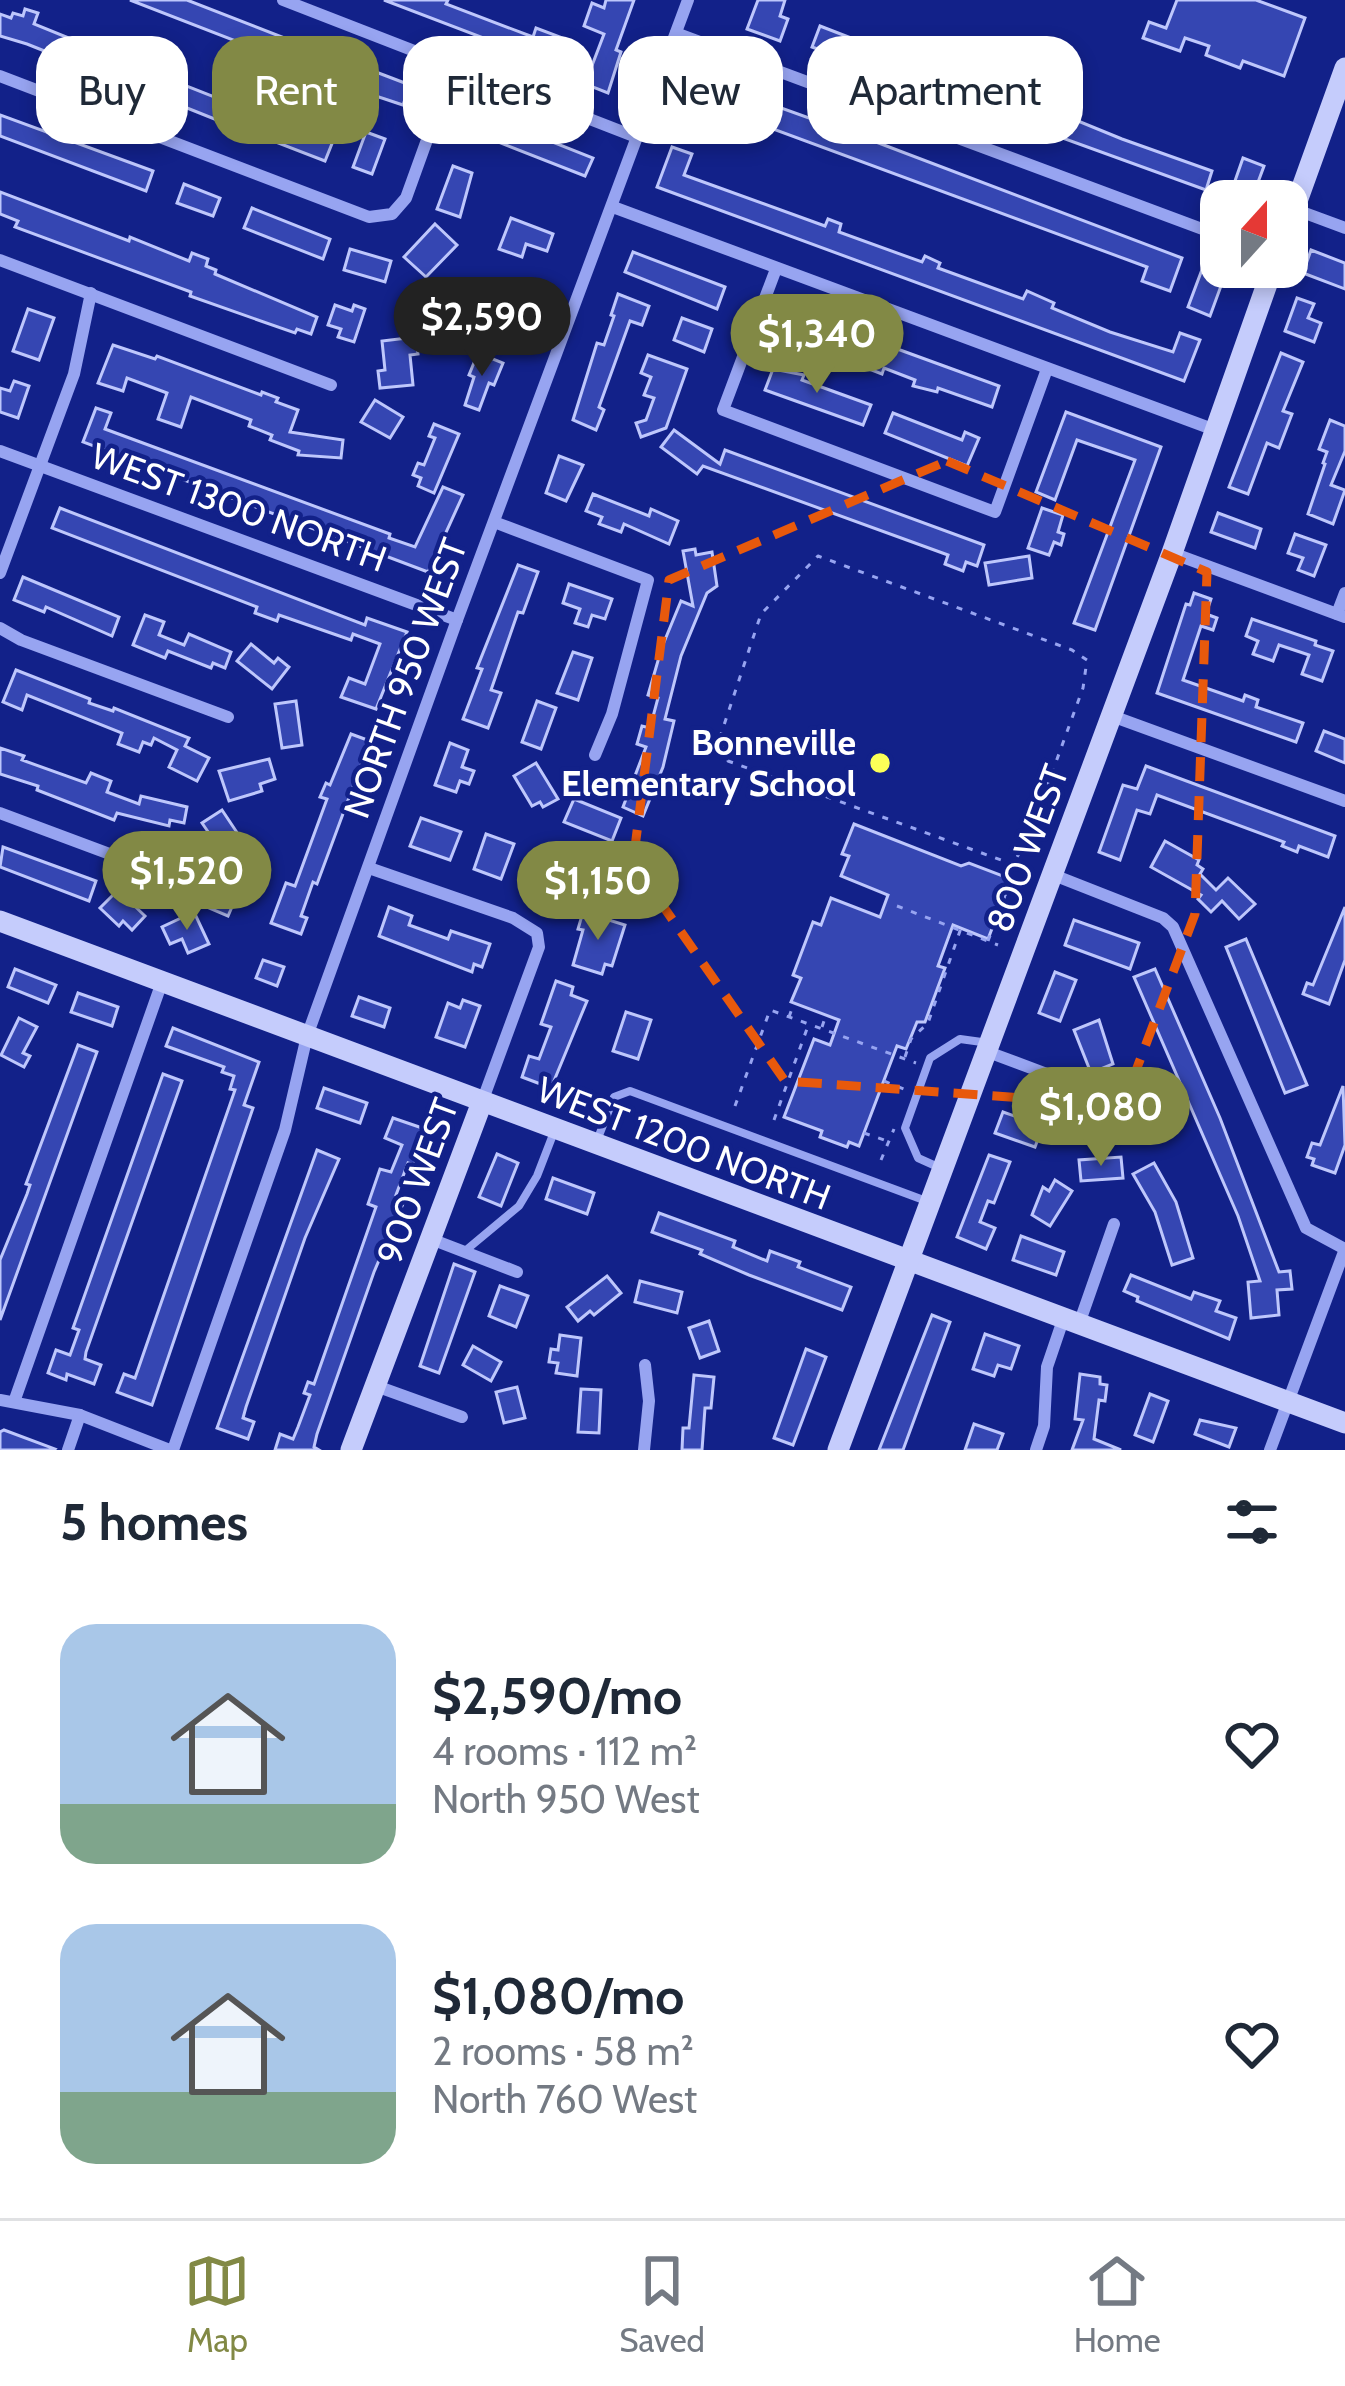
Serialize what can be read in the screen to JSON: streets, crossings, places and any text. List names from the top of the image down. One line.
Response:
{"streets":{"street":["WEST 1300 NORTH","NORTH 950 WEST","800 WEST","WEST 1200 NORTH","900 WEST"]},"crossings":[["WEST 1300 NORTH","NORTH 950 WEST"],["NORTH 950 WEST","WEST 1200 NORTH"],["NORTH 950 WEST","900 WEST"],["800 WEST","WEST 1200 NORTH"],["WEST 1200 NORTH","900 WEST"]],"places":["Bonneville Elementary School"],"north":"top","page":{"chip":["Buy","Rent","Filters","New","Apartment"],"price":["$2,590","$1,340","$1,520","$1,150","$1,080"],"heading":"5 homes","list":[{"name":"$2,590/mo","note":"4 rooms · 112 m² · North 950 West"},{"name":"$1,080/mo","note":"2 rooms · 58 m² · North 760 West"}],"tabs":["Map","Saved","Home"]}}
